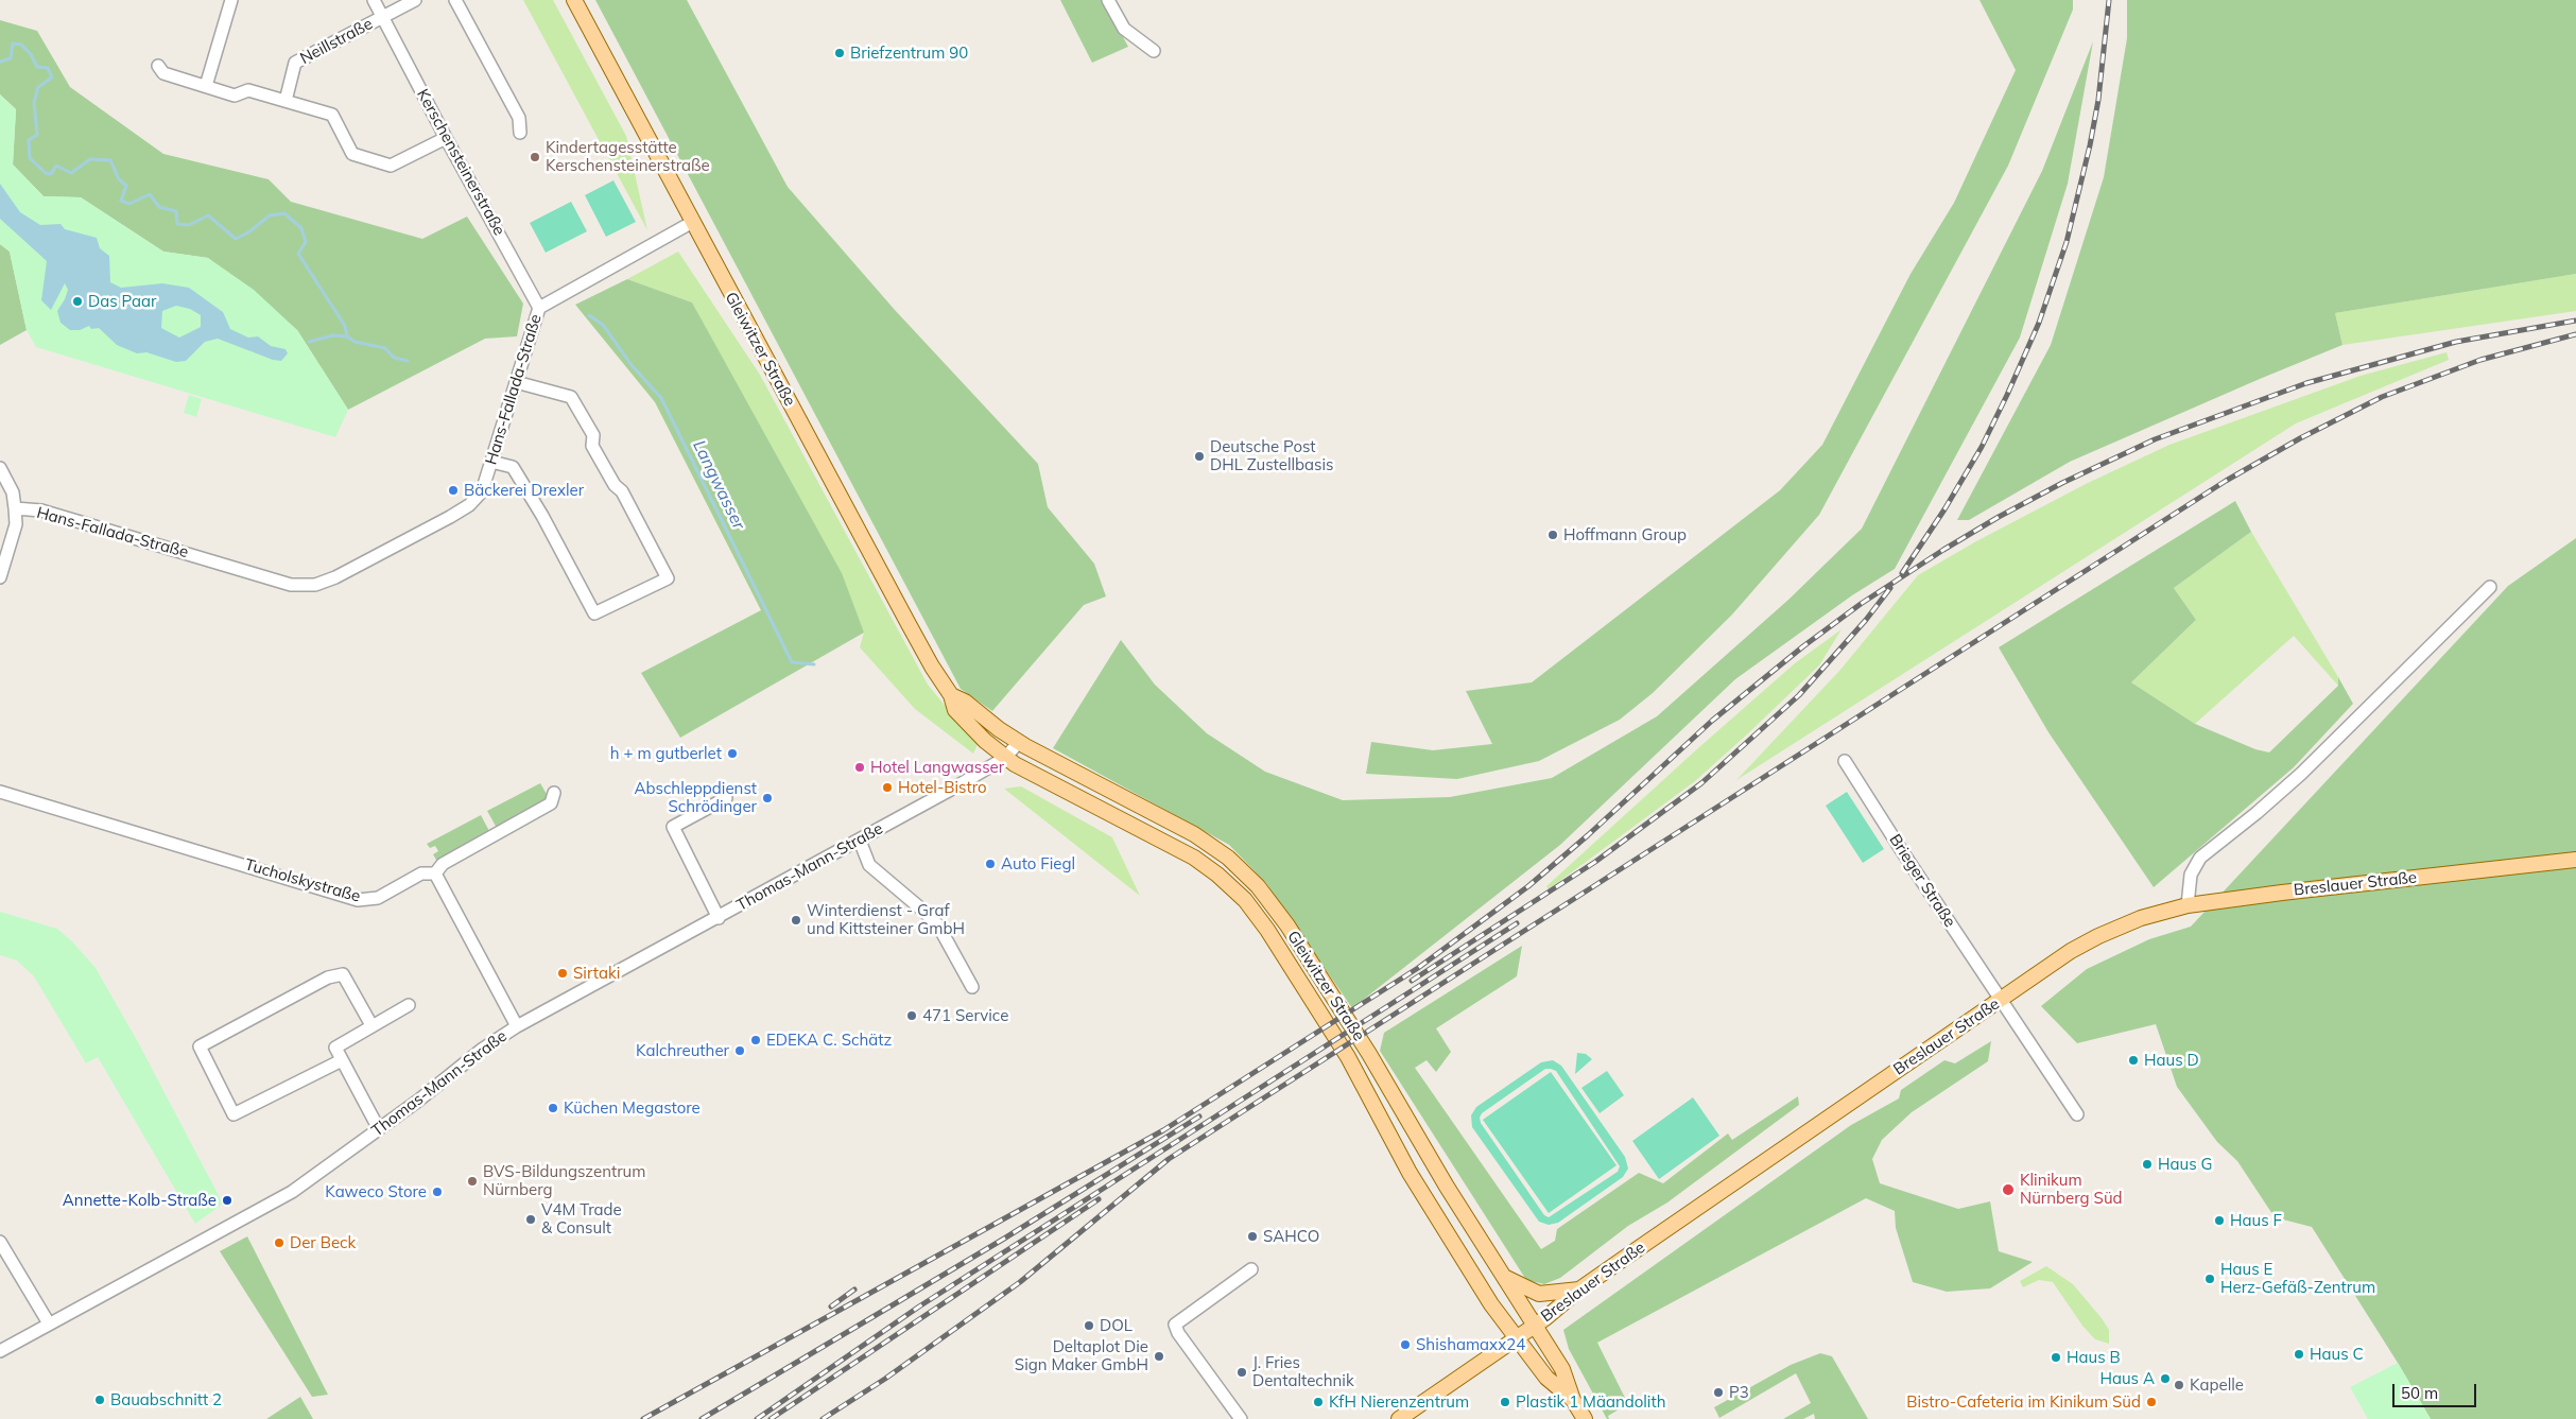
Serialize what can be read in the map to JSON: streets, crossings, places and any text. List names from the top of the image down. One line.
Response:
{"streets":{"main road":["Gleiwitzer Straße","Breslauer Straße"],"street":["Neillstraße","Kerschensteinerstraße","Hans-Fallada-Straße","Thomas-Mann-Straße","Tucholskystraße","Brieger Straße"]},"crossings":[["Neillstraße","Kerschensteinerstraße"],["Kerschensteinerstraße","Hans-Fallada-Straße"],["Gleiwitzer Straße","Hans-Fallada-Straße"],["Gleiwitzer Straße","Thomas-Mann-Straße"],["Gleiwitzer Straße","Breslauer Straße"],["Brieger Straße","Breslauer Straße"]],"water":["Langwasser"],"places":["Briefzentrum 90","Kindertagesstätte Kerschensteinerstraße","Das Paar","Deutsche Post DHL Zustellbasis","Bäckerei Drexler","Hoffmann Group","h + m gutberlet","Hotel Langwasser","Hotel-Bistro","Abschleppdienst Schrödinger","Auto Fiegl","Winterdienst - Graf und Kittsteiner GmbH","Sirtaki","471 Service","EDEKA C. Schätz","Kalchreuther","Haus D","Küchen Megastore","Haus G","BVS-Bildungszentrum Nürnberg","Klinikum Nürnberg Süd","Kaweco Store","Annette-Kolb-Straße","V4M Trade & Consult","Haus F","SAHCO","Der Beck","Haus E Herz-Gefäß-Zentrum","DOL","Shishamaxx24","Haus C","Deltaplot Die Sign Maker GmbH","Haus B","J. Fries Dentaltechnik","Haus A","Kapelle","P3","Bauabschnitt 2","KfH Nierenzentrum","Plastik 1 Mäandolith","Bistro-Cafeteria im Kinikum Süd"],"scale_bar":"50 m"}
